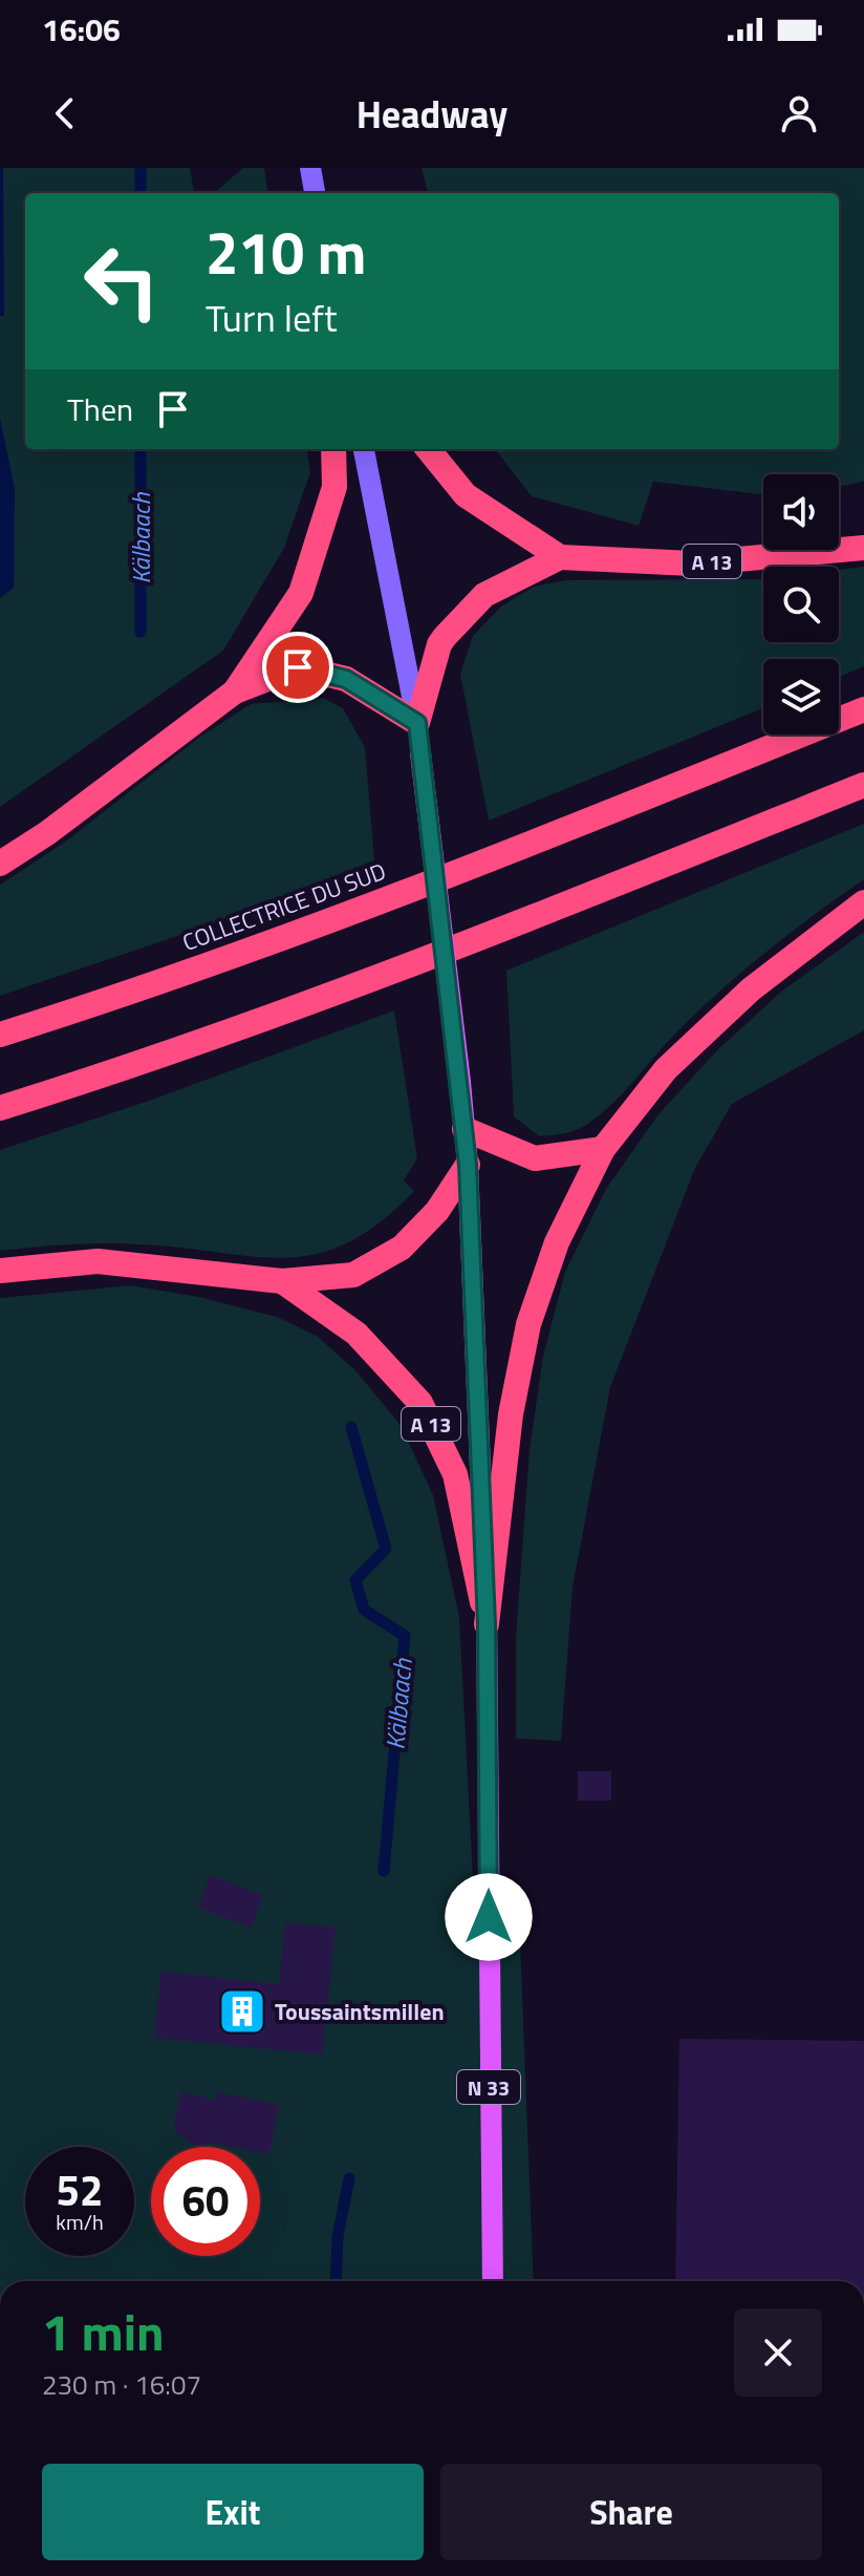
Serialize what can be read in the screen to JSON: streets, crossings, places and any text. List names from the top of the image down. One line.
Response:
{"streets":{"highway":["A 13","COLLECTRICE DU SUD"],"main road":["N 33"]},"crossings":[["A 13","N 33"]],"water":["Kälbaach"],"places":{"building":["Toussaintsmillen"]},"page":{"status":"16:06","header":"Headway","turn":["210 m","Turn left"],"then":"Then","speed":"52 km/h","limit":"60","heading":["1 min","230 m · 16:07"],"buttons":["Exit","Share"]}}
